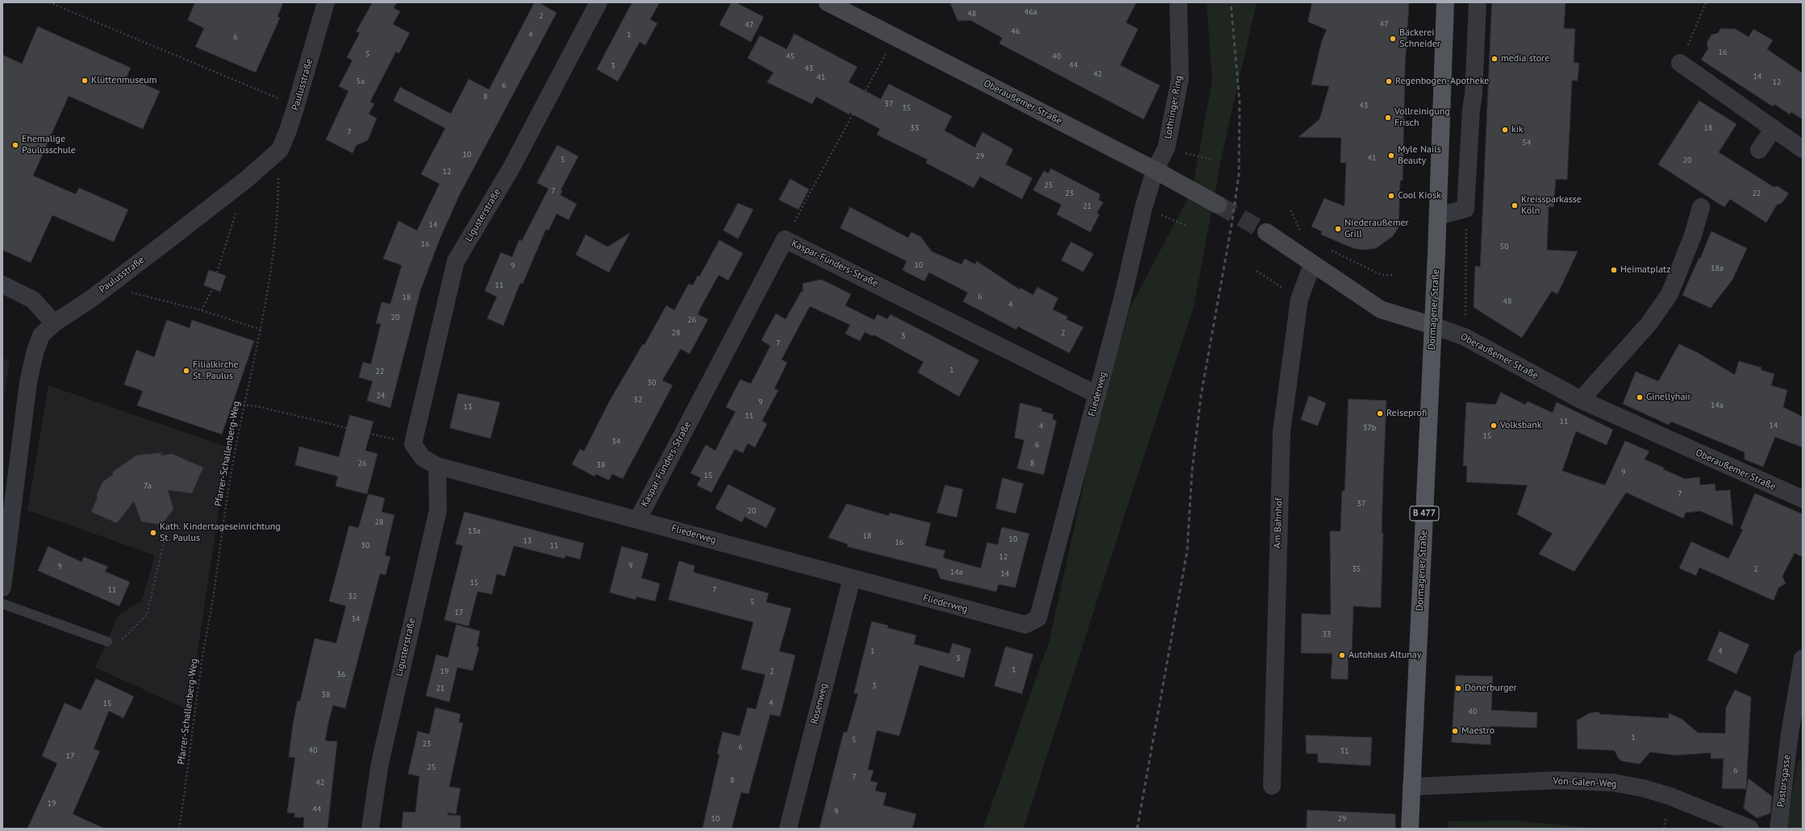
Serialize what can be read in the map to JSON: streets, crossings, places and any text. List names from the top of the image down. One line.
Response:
{"streets":{"main road":["Oberaußemer Straße","Dormagener Straße","B 477"],"street":["Paulusstraße","Lothringer Ring","Ligusterstraße","Kaspar-Fünders-Straße","Fliederweg","Am Bahnhof","Rosenweg","Pastorsgasse","Von-Galen-Weg"],"path":["Pfarrer-Schallenberg-Weg"]},"crossings":[["Paulusstraße","Pfarrer-Schallenberg-Weg"],["Oberaußemer Straße","Lothringer Ring"],["Oberaußemer Straße","Dormagener Straße"],["Oberaußemer Straße","Fliederweg"],["Oberaußemer Straße","Am Bahnhof"],["Lothringer Ring","Fliederweg"],["Ligusterstraße","Fliederweg"],["Kaspar-Fünders-Straße","Fliederweg"],["Dormagener Straße","Von-Galen-Weg"],["Fliederweg","Rosenweg"]],"places":["Bäckerei Schneider","media store","Klüttenmuseum","Regenbogen-Apotheke","Vollreinigung Frisch","kik","Ehemalige Paulusschule","Myle Nails Beauty","Cool Kiosk","Kreissparkasse Köln","Niederaußemer Grill","Heimatplatz","Filialkirche St. Paulus","Ginellyhair","Reiseprofi","Volksbank","Kath. Kindertageseinrichtung St. Paulus","Autohaus Altunay","Dönerburger","Maestro"],"house_numbers":["46a","48","2","47","47","46","4","1","6","16","5","45","40","44","3","43","42","14","41","5a","12","6","8","37","43","35","33","18","7","54","10","29","41","5","20","12","25","7","23","22","21","14","16","50","10","9","18a","11","6","18","48","4","20","26","28","2","3","7","1","22","30","24","32","9","14a","13","11","11","14","4","37b","15","34","6","26","8","38","9","15","7a","7","37","20","28","13a","18","10","13","16","30","11","12","9","9","35","2","14a","14","15","11","7","32","5","17","34","33","1","4","3","1","19","2","36","3","21","38","4","15","40","1","5","23","6","40","31","17","25","6","7","8","42","19","44","9","10","29"]}
